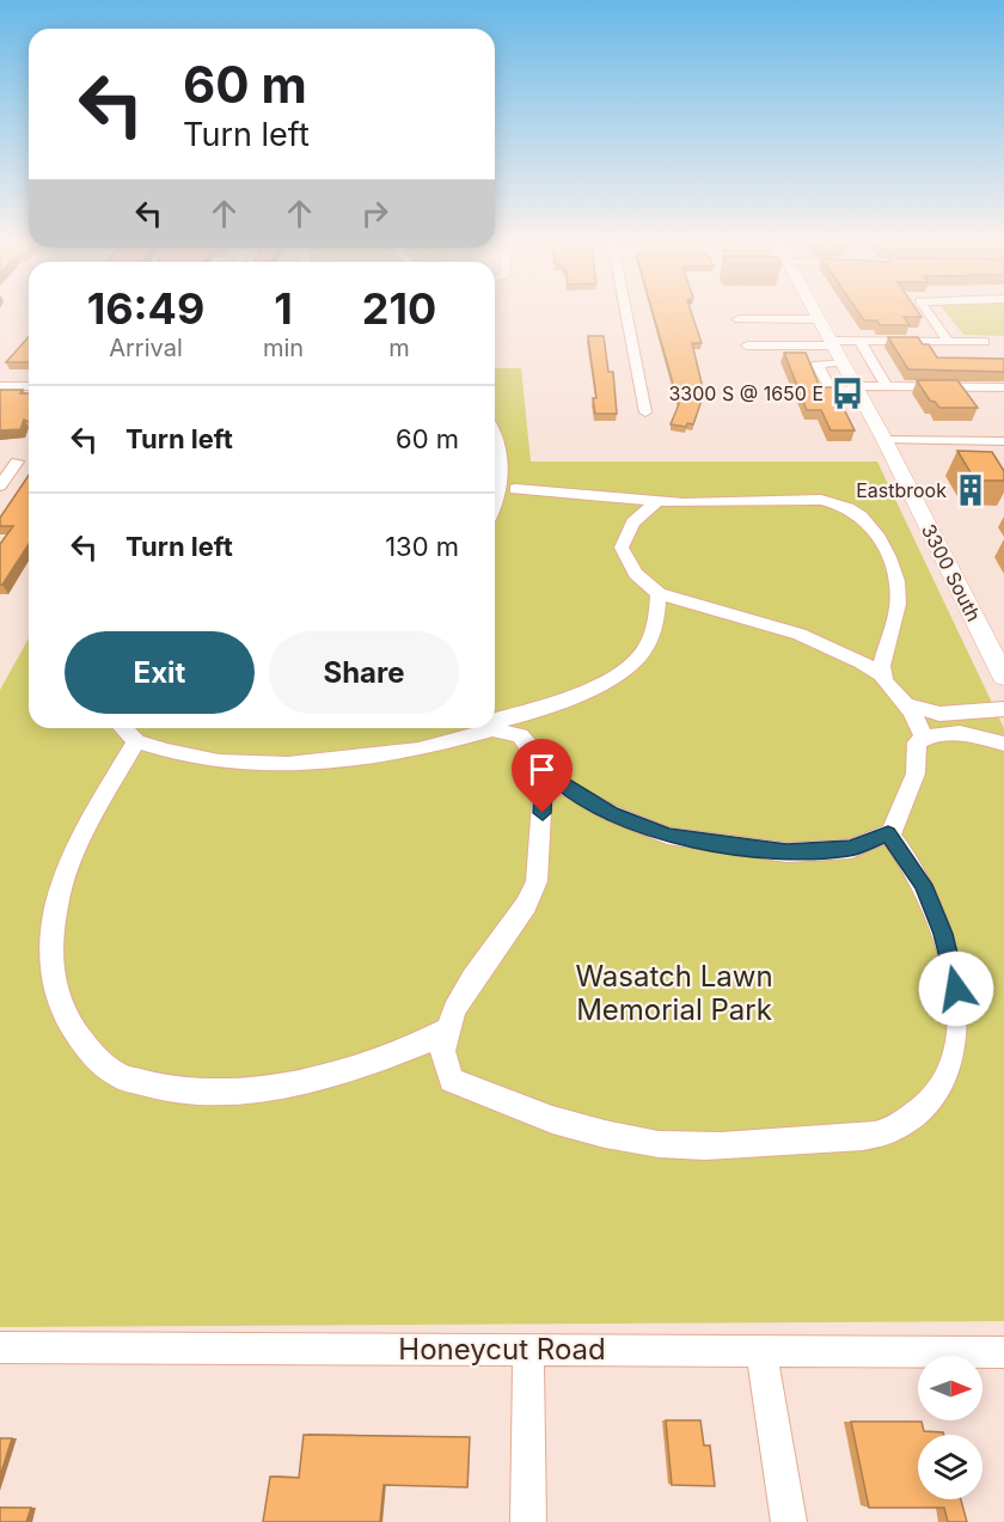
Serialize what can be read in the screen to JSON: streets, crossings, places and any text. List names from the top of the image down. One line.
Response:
{"streets":{"main road":["3300 South"],"street":["Honeycut Road"]},"parks":["Wasatch Lawn Memorial Park"],"places":{"bus stop":["3300 S @ 1650 E"],"building":["Eastbrook"]},"north":"right","page":{"turn":["60 m","Turn left"],"eta":["16:49","Arrival","1","min","210","m"],"list":[{"name":"Turn left","value":"60 m"},{"name":"Turn left","value":"130 m"}],"buttons":["Exit","Share"]}}
